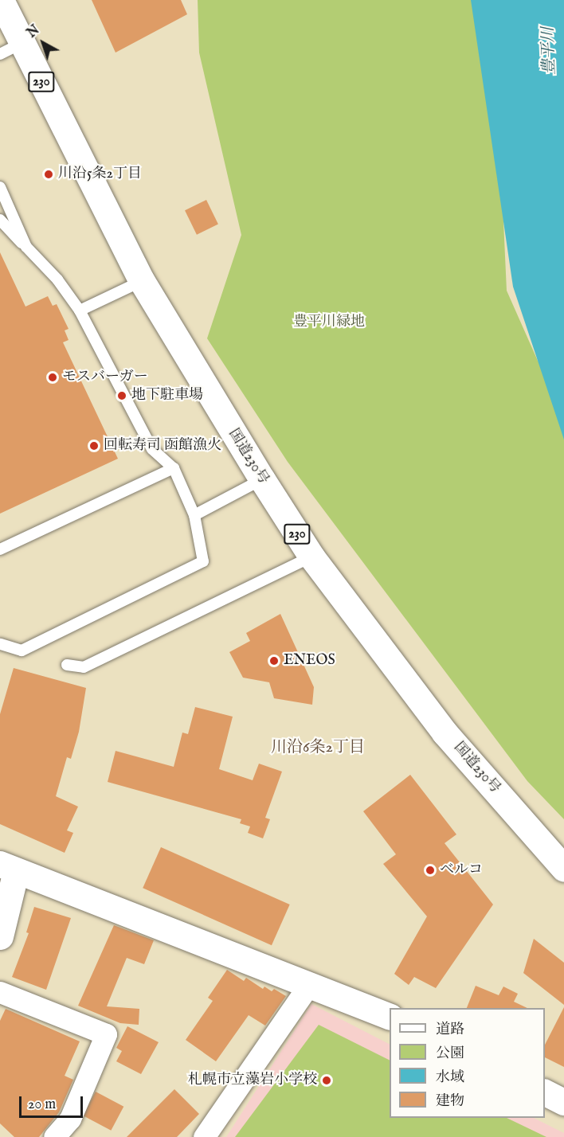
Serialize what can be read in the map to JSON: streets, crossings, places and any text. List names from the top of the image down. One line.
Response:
{"streets":{"main road":["230","国道230号"]},"districts":["川沿6条2丁目"],"water":["豊平川"],"parks":["豊平川緑地"],"places":["川沿5条2丁目","モスバーガー","地下駐車場","回転寿司 函館漁火","ENEOS","ベルコ","札幌市立藻岩小学校"],"legend":["道路","公園","水域","建物"],"scale_bar":"20 m","north":"top left"}
